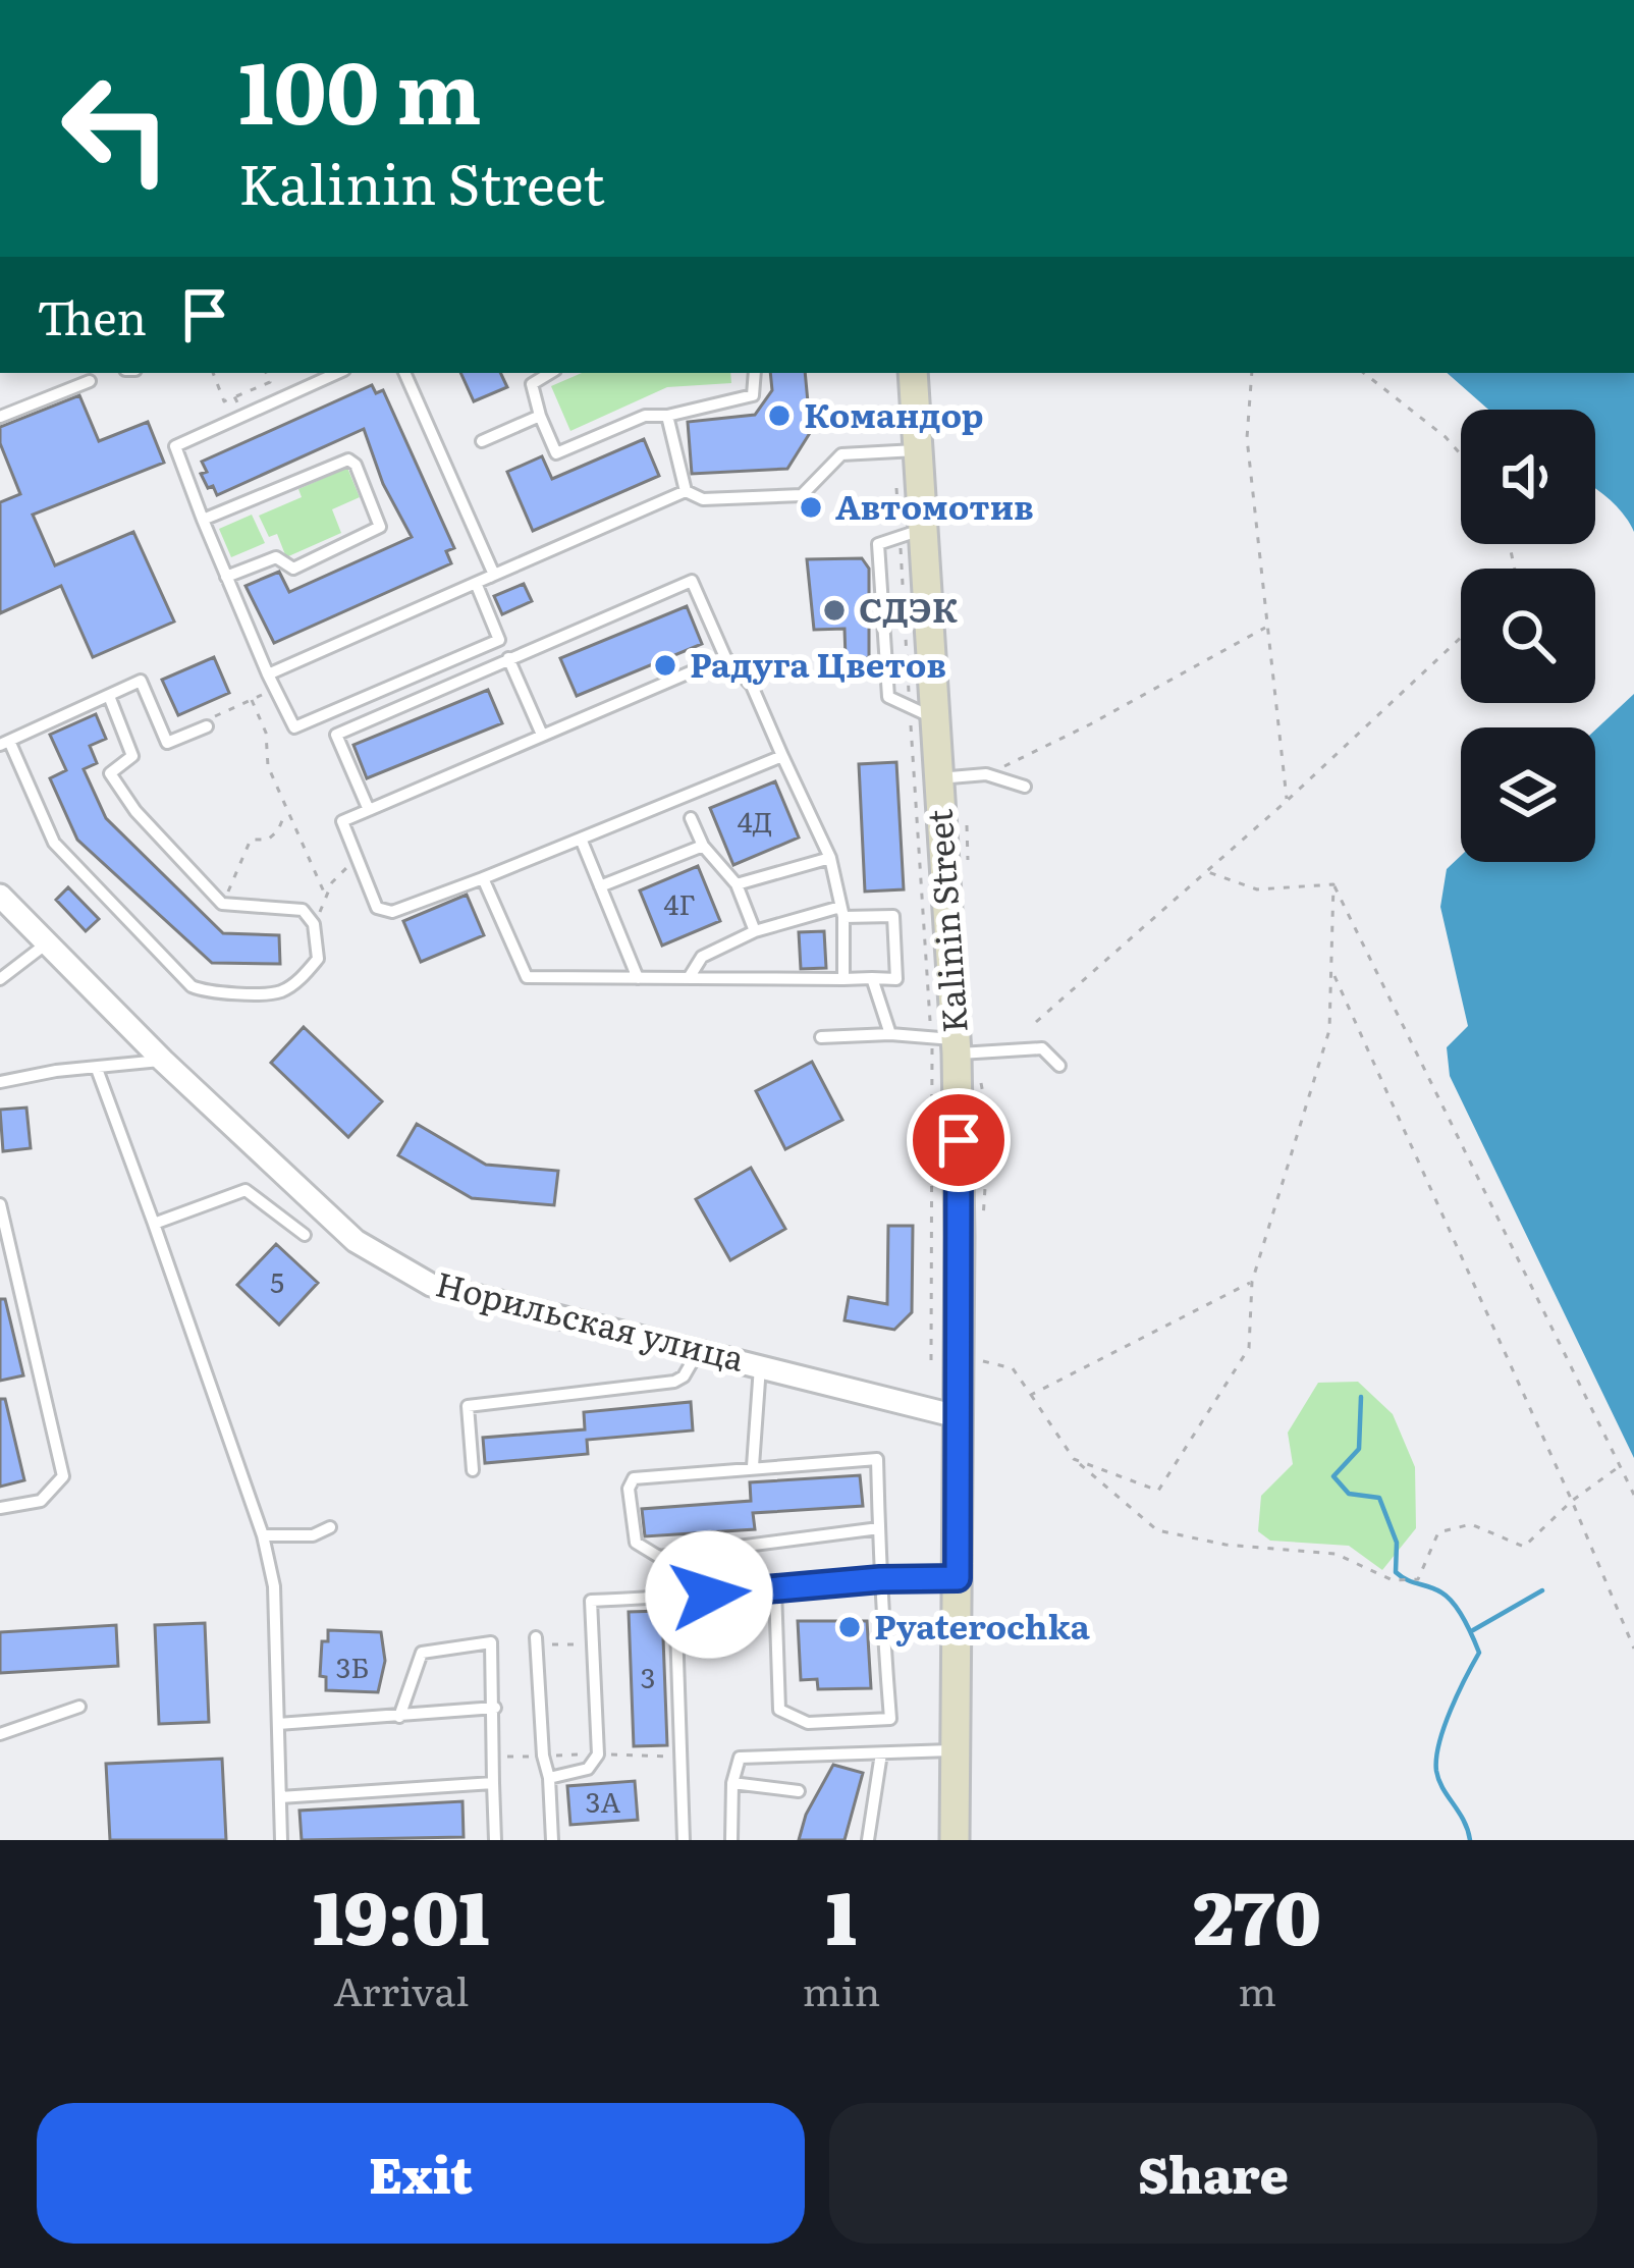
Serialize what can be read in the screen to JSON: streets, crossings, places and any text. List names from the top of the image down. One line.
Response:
{"streets":{"main road":["Kalinin Street"],"street":["Норильская улица"]},"crossings":[["Kalinin Street","Норильская улица"]],"places":["Командор","Автомотив","СДЭК","Радуга Цветов","Pyaterochka"],"house_numbers":["4Д","4Г","5","3Б","3","3А"],"page":{"turn":["100 m","Kalinin Street"],"then":"Then","eta":["19:01","Arrival","1","min","270","m"],"buttons":["Exit","Share"]}}
